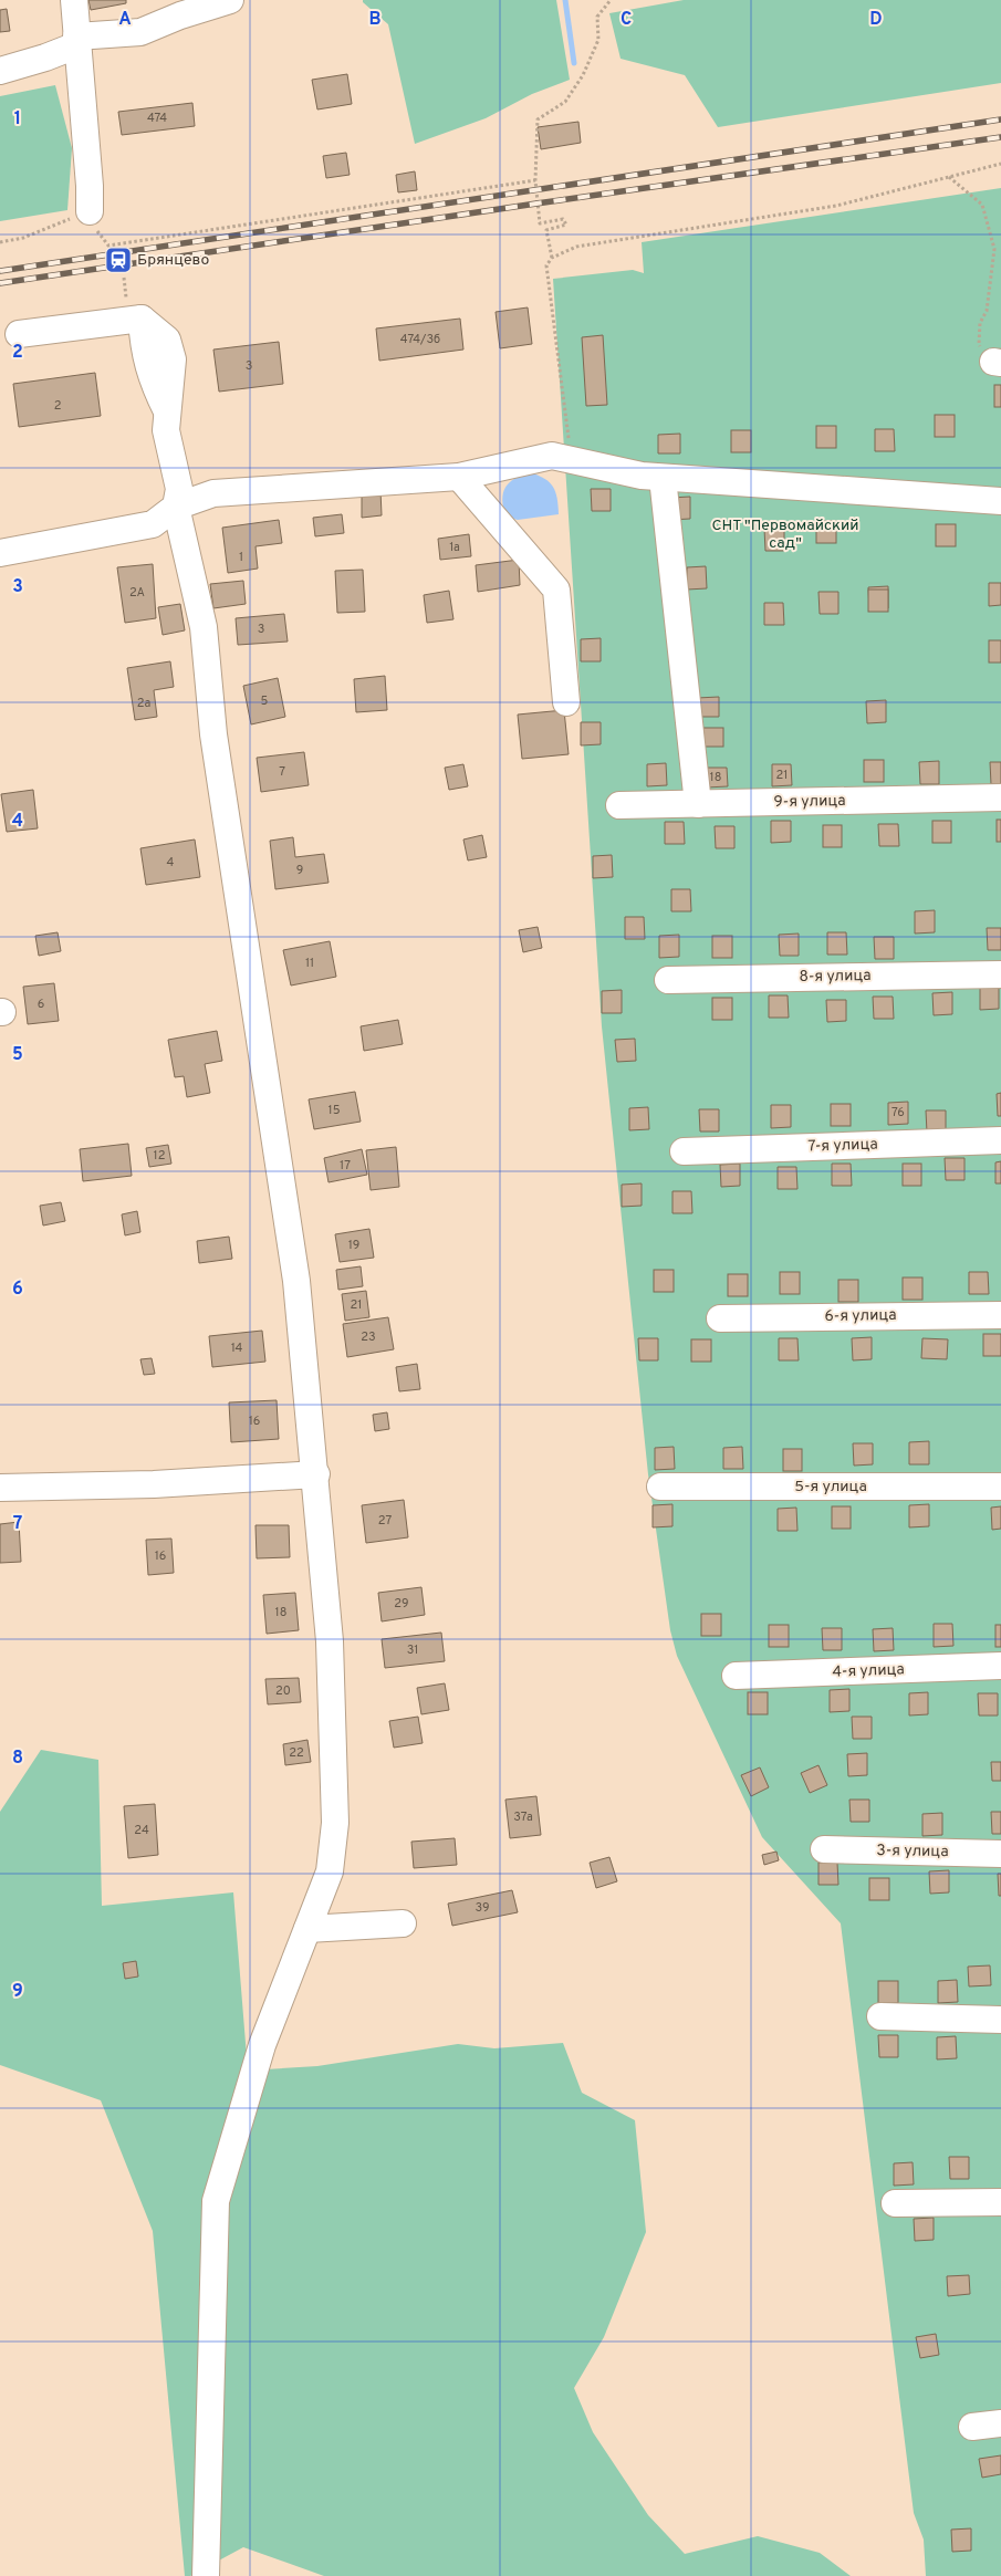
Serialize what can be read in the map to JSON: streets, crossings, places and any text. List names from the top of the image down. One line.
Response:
{"streets":{"street":["9-я улица","8-я улица","7-я улица","6-я улица","5-я улица","4-я улица","3-я улица"]},"parks":["СНТ \"Первомайский сад\""],"places":{"station":["Брянцево"]},"house_numbers":["474","474/3б","3","2","1а","1","2А","3","5","2а","7","21","18","4","9","11","6","15","76","12","17","19","21","23","14","16","27","16","29","18","31","20","22","37а","24","39"],"grid":{"columns":["A","B","C","D"],"rows":["1","2","3","4","5","6","7","8","9"]}}
